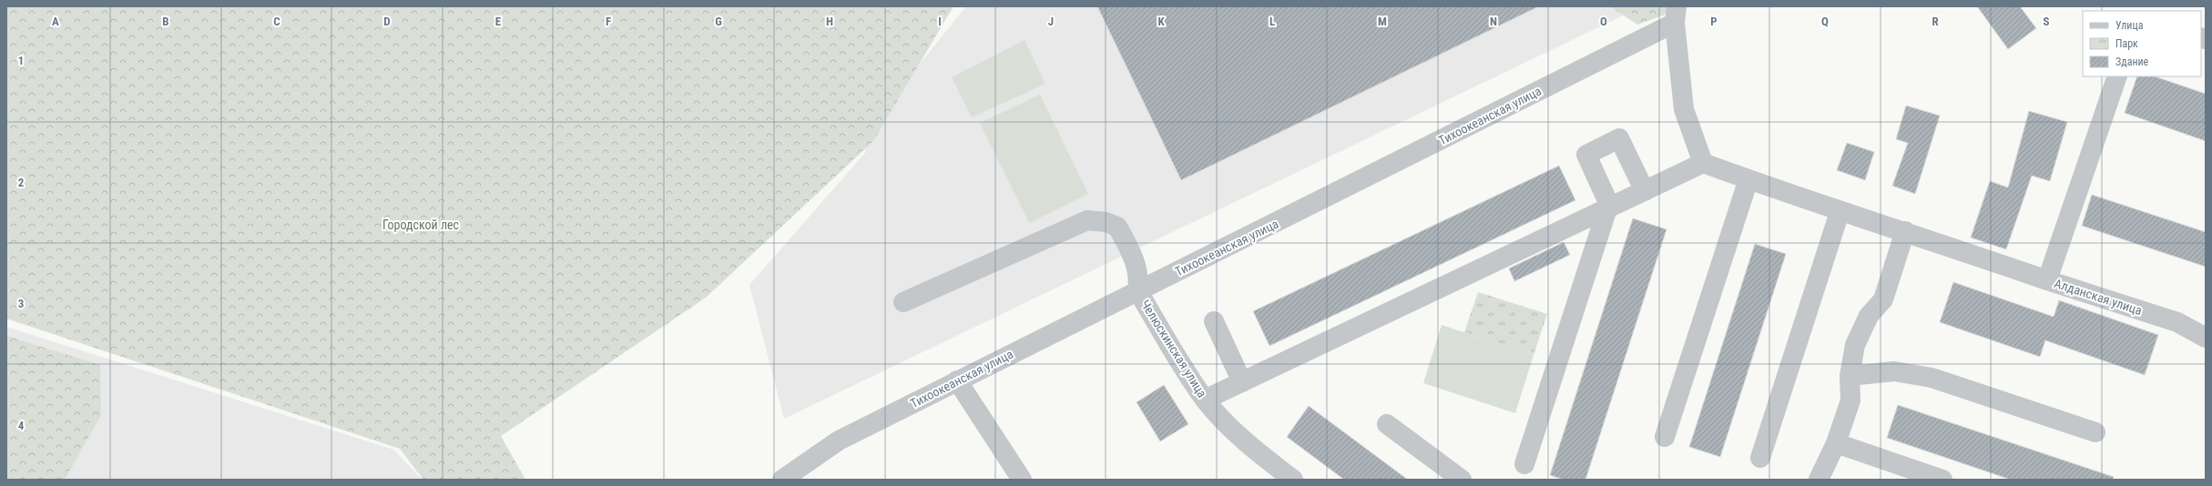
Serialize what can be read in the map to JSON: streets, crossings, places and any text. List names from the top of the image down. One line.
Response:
{"streets":{"street":["Тихоокеанская улица","Алданская улица","Челюскинская улица"]},"crossings":[["Тихоокеанская улица","Челюскинская улица"]],"parks":["Городской лес"],"legend":["Улица","Парк","Здание"],"grid":{"columns":["A","B","C","D","E","F","G","H","I","J","K","L","M","N","O","P","Q","R","S"],"rows":["1","2","3","4"]}}
